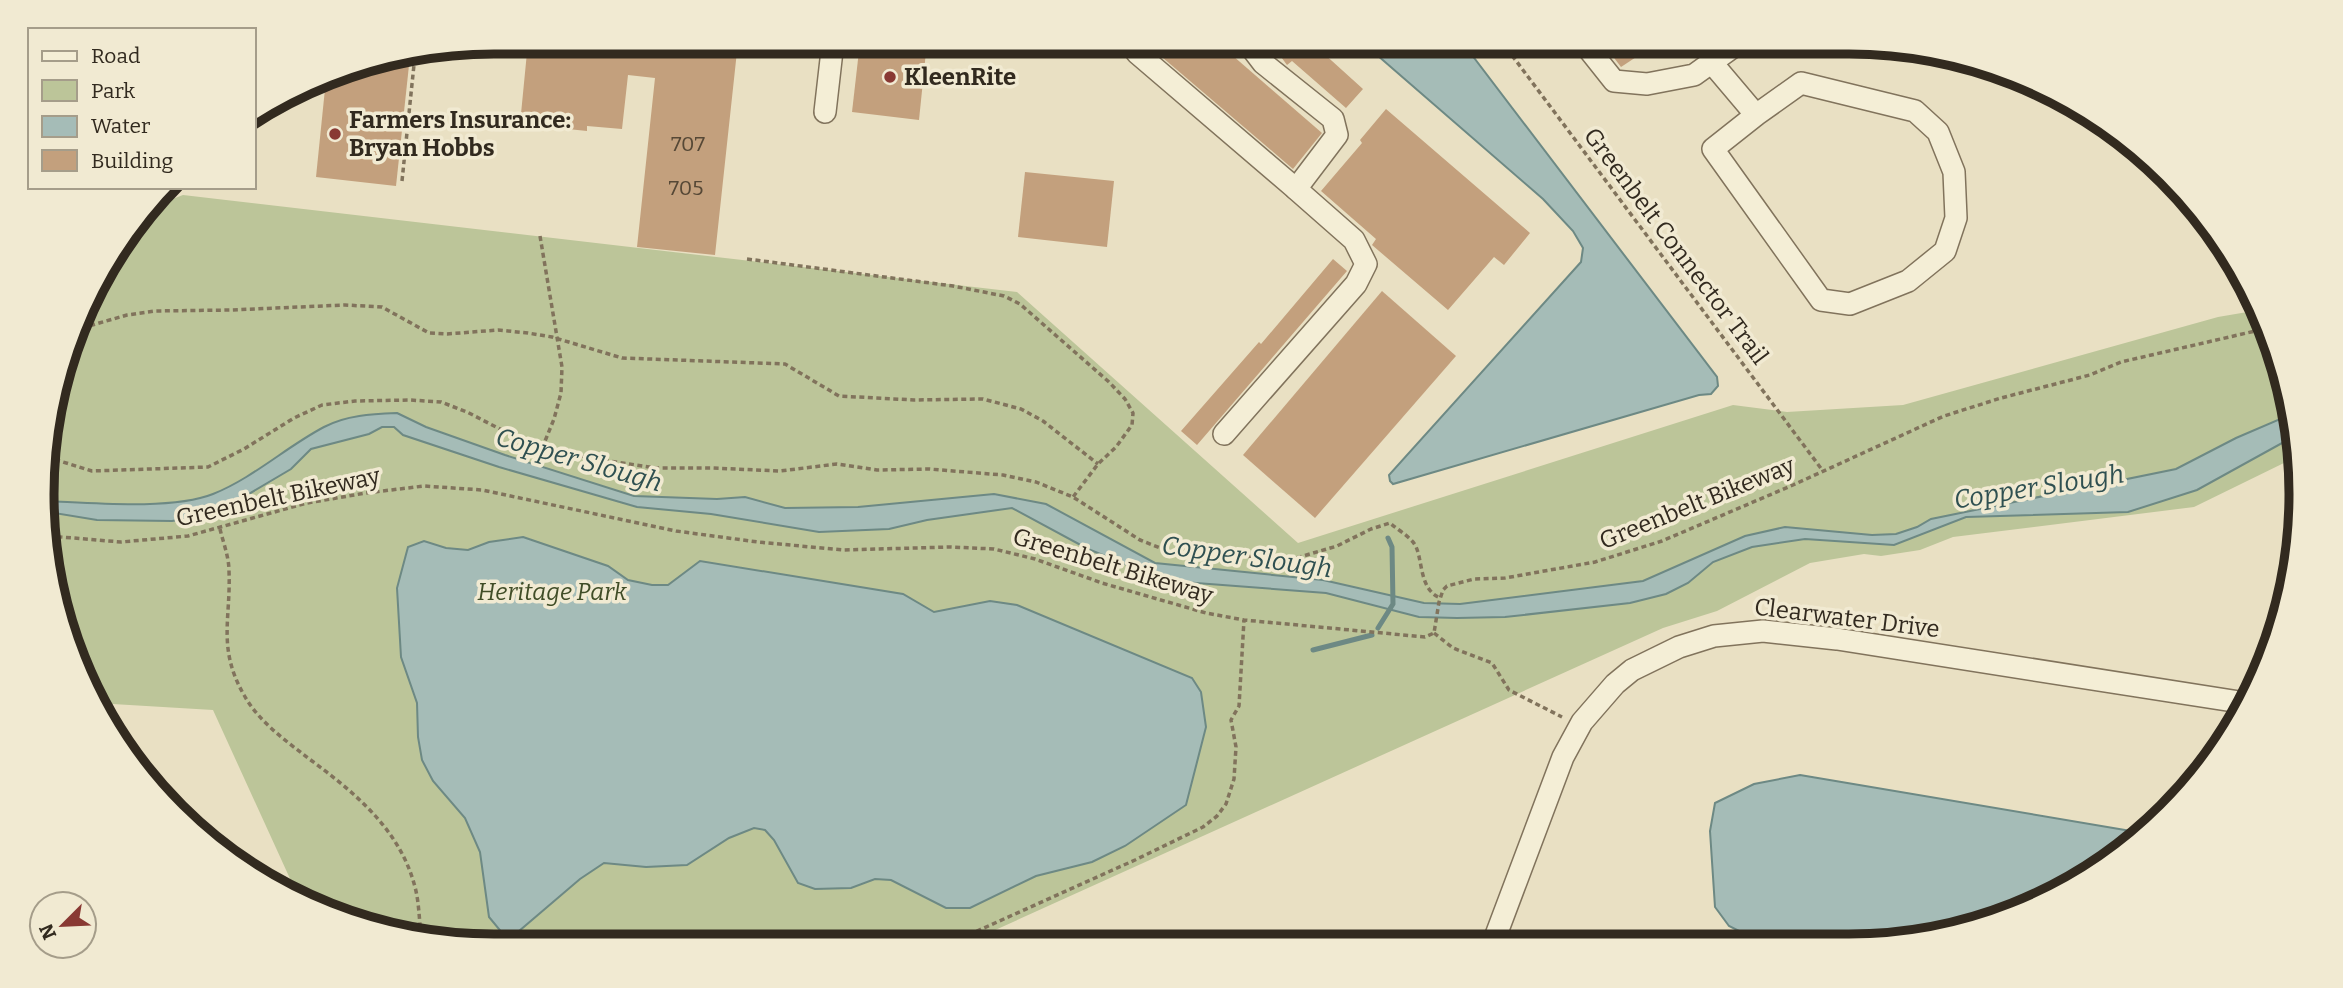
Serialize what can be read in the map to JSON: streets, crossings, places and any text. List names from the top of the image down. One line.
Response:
{"streets":{"street":["Clearwater Drive"],"path":["Greenbelt Connector Trail","Greenbelt Bikeway"]},"crossings":[["Greenbelt Connector Trail","Greenbelt Bikeway"]],"water":["Copper Slough"],"parks":["Heritage Park"],"places":["KleenRite","Farmers Insurance: Bryan Hobbs"],"house_numbers":["707","705"],"legend":["Road","Park","Water","Building"],"north":"bottom left"}
